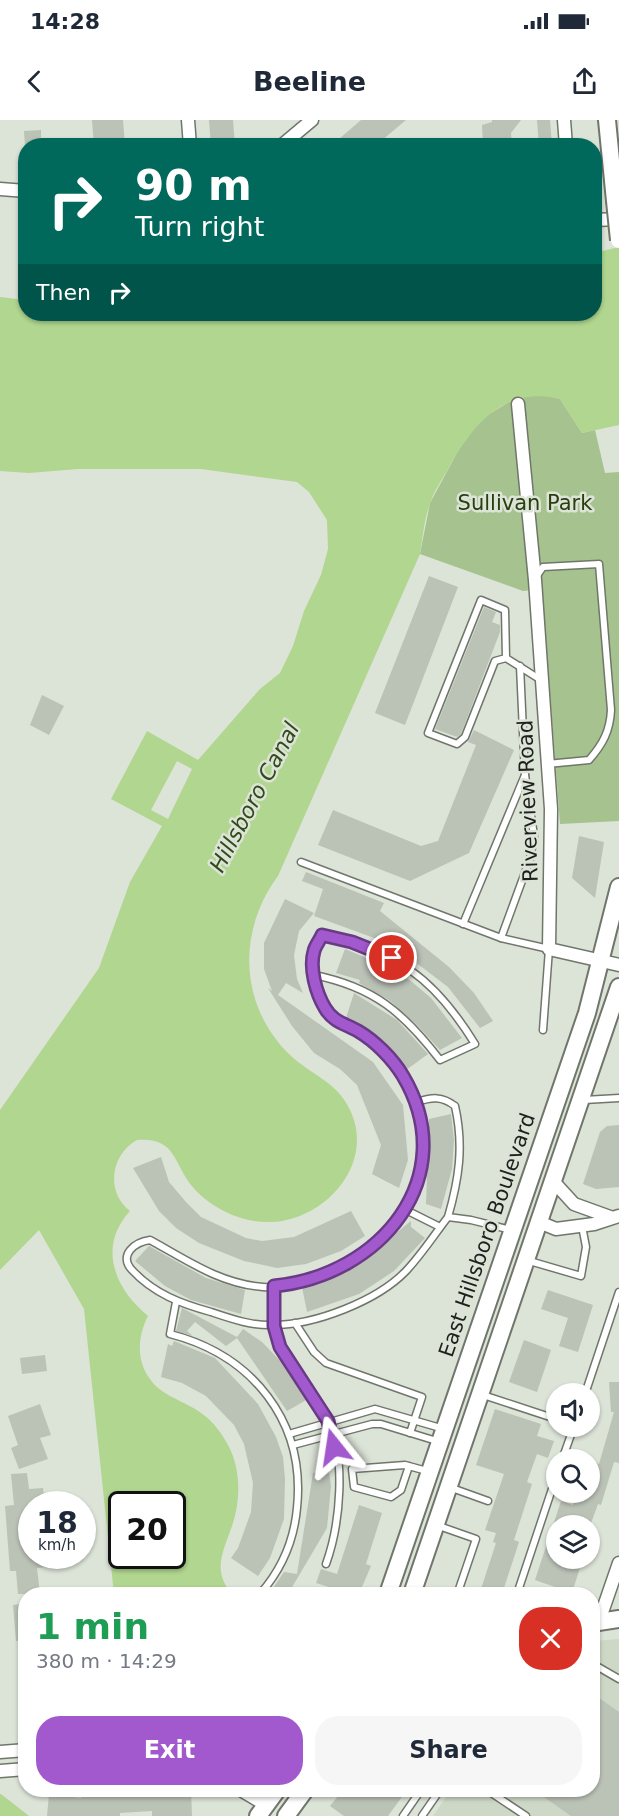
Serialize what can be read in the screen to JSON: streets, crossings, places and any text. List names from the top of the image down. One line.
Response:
{"streets":{"main road":["East Hillsboro Boulevard"],"street":["Riverview Road"]},"water":["Hillsboro Canal"],"parks":["Sullivan Park"],"page":{"status":"14:28","header":"Beeline","turn":["90 m","Turn right"],"then":"Then","speed":"18 km/h","limit":"20","heading":["1 min","380 m · 14:29"],"buttons":["Exit","Share"]}}
